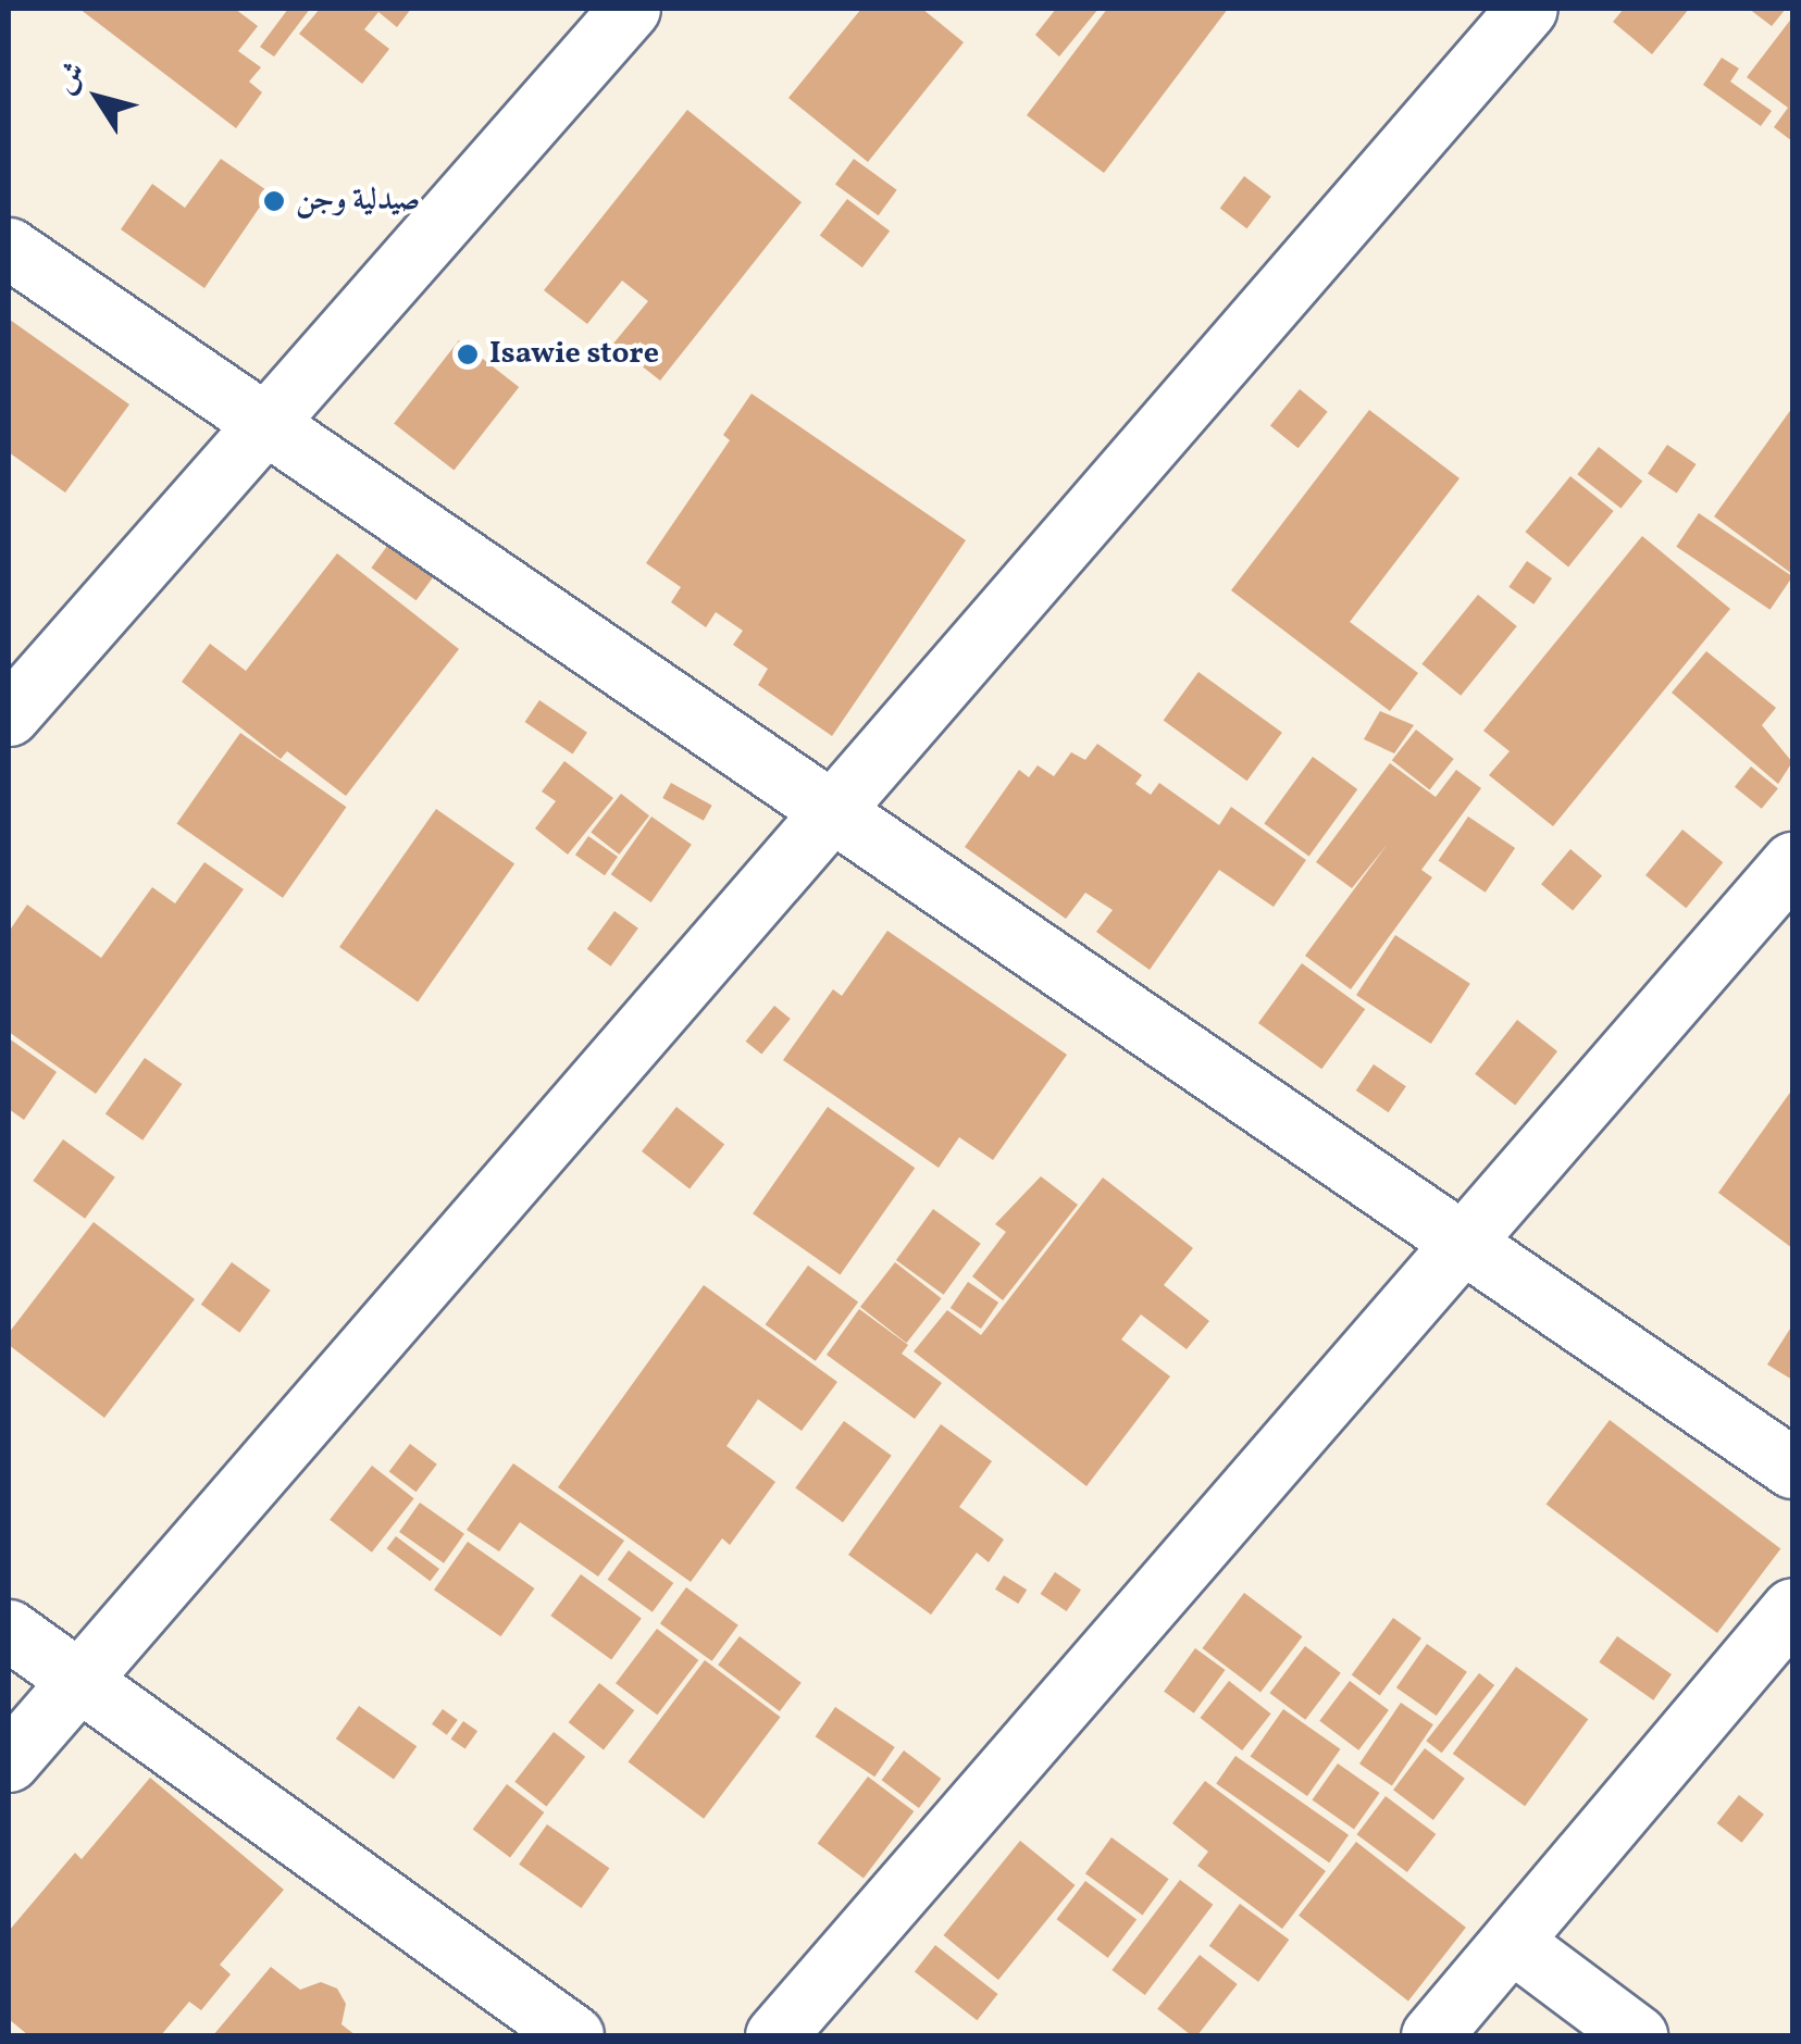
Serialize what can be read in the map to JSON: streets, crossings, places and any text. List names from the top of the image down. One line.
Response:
{"places":["صيدلية وجن","Isawie store"],"north":"top left"}
